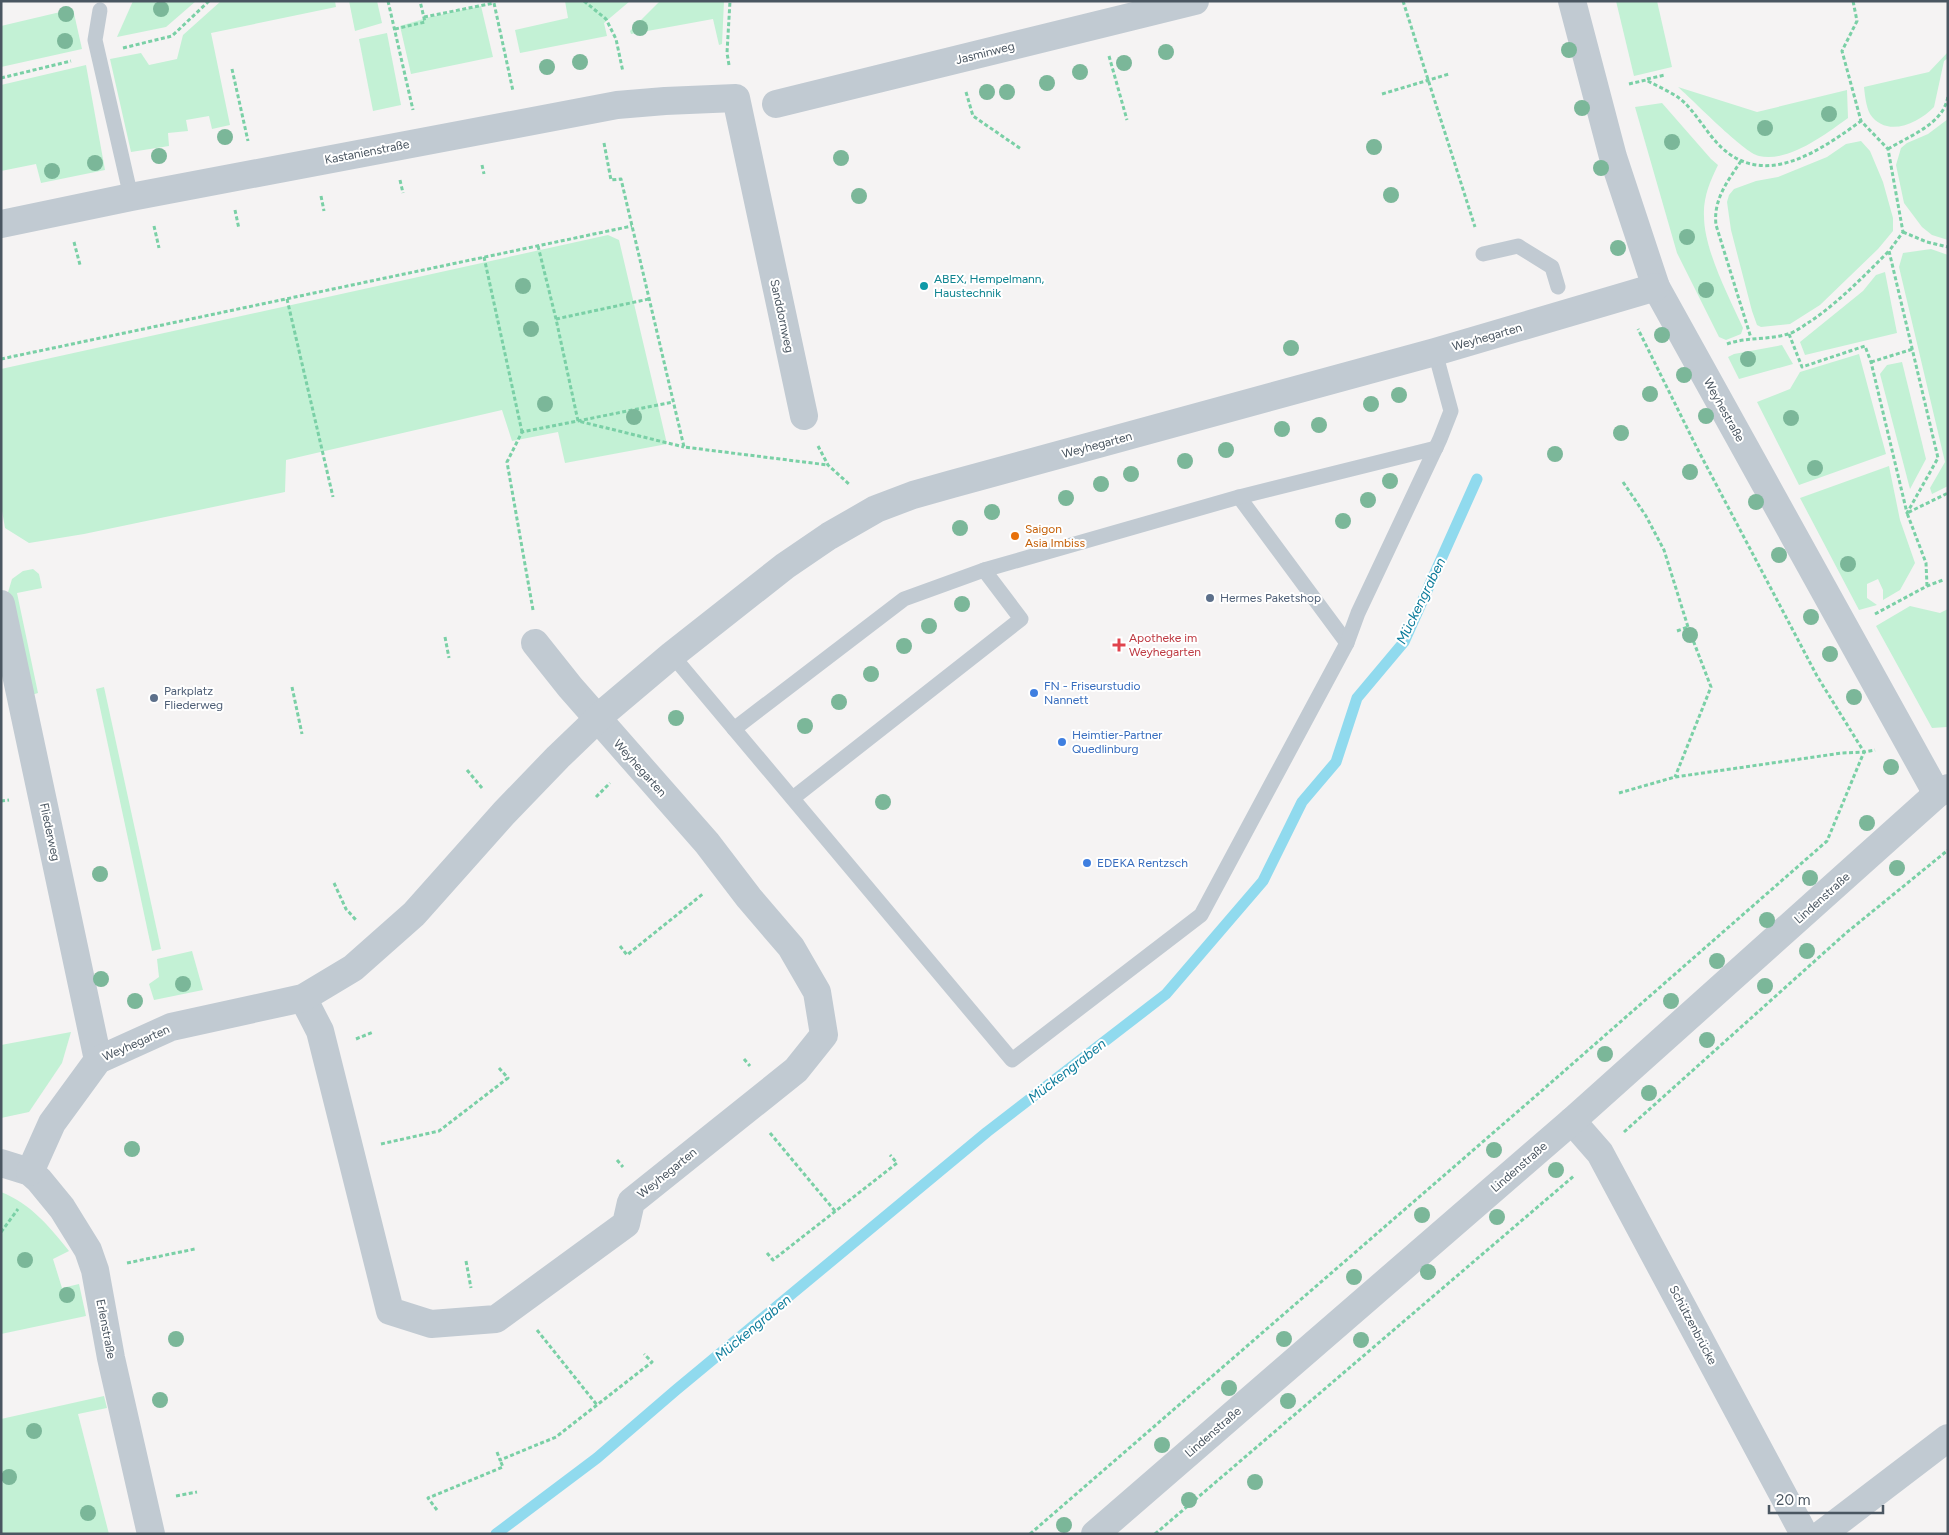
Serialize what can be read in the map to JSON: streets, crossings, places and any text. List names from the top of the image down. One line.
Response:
{"streets":{"street":["Jasminweg","Kastanienstraße","Sanddornweg","Weyhegarten","Weyhestraße","Fliederweg","Lindenstraße","Schützenbrücke","Erlenstraße"]},"crossings":[["Kastanienstraße","Sanddornweg"],["Weyhegarten","Weyhestraße"],["Weyhegarten","Fliederweg"],["Weyhegarten","Erlenstraße"],["Weyhestraße","Lindenstraße"],["Lindenstraße","Schützenbrücke"]],"water":["Mückengraben"],"places":{"other":["ABEX, Hempelmann, Haustechnik","Saigon Asia Imbiss","Hermes Paketshop","FN - Friseurstudio Nannett","Parkplatz Fliederweg","Heimtier-Partner Quedlinburg","EDEKA Rentzsch"],"health":["Apotheke im Weyhegarten"]},"scale_bar":"20 m"}
